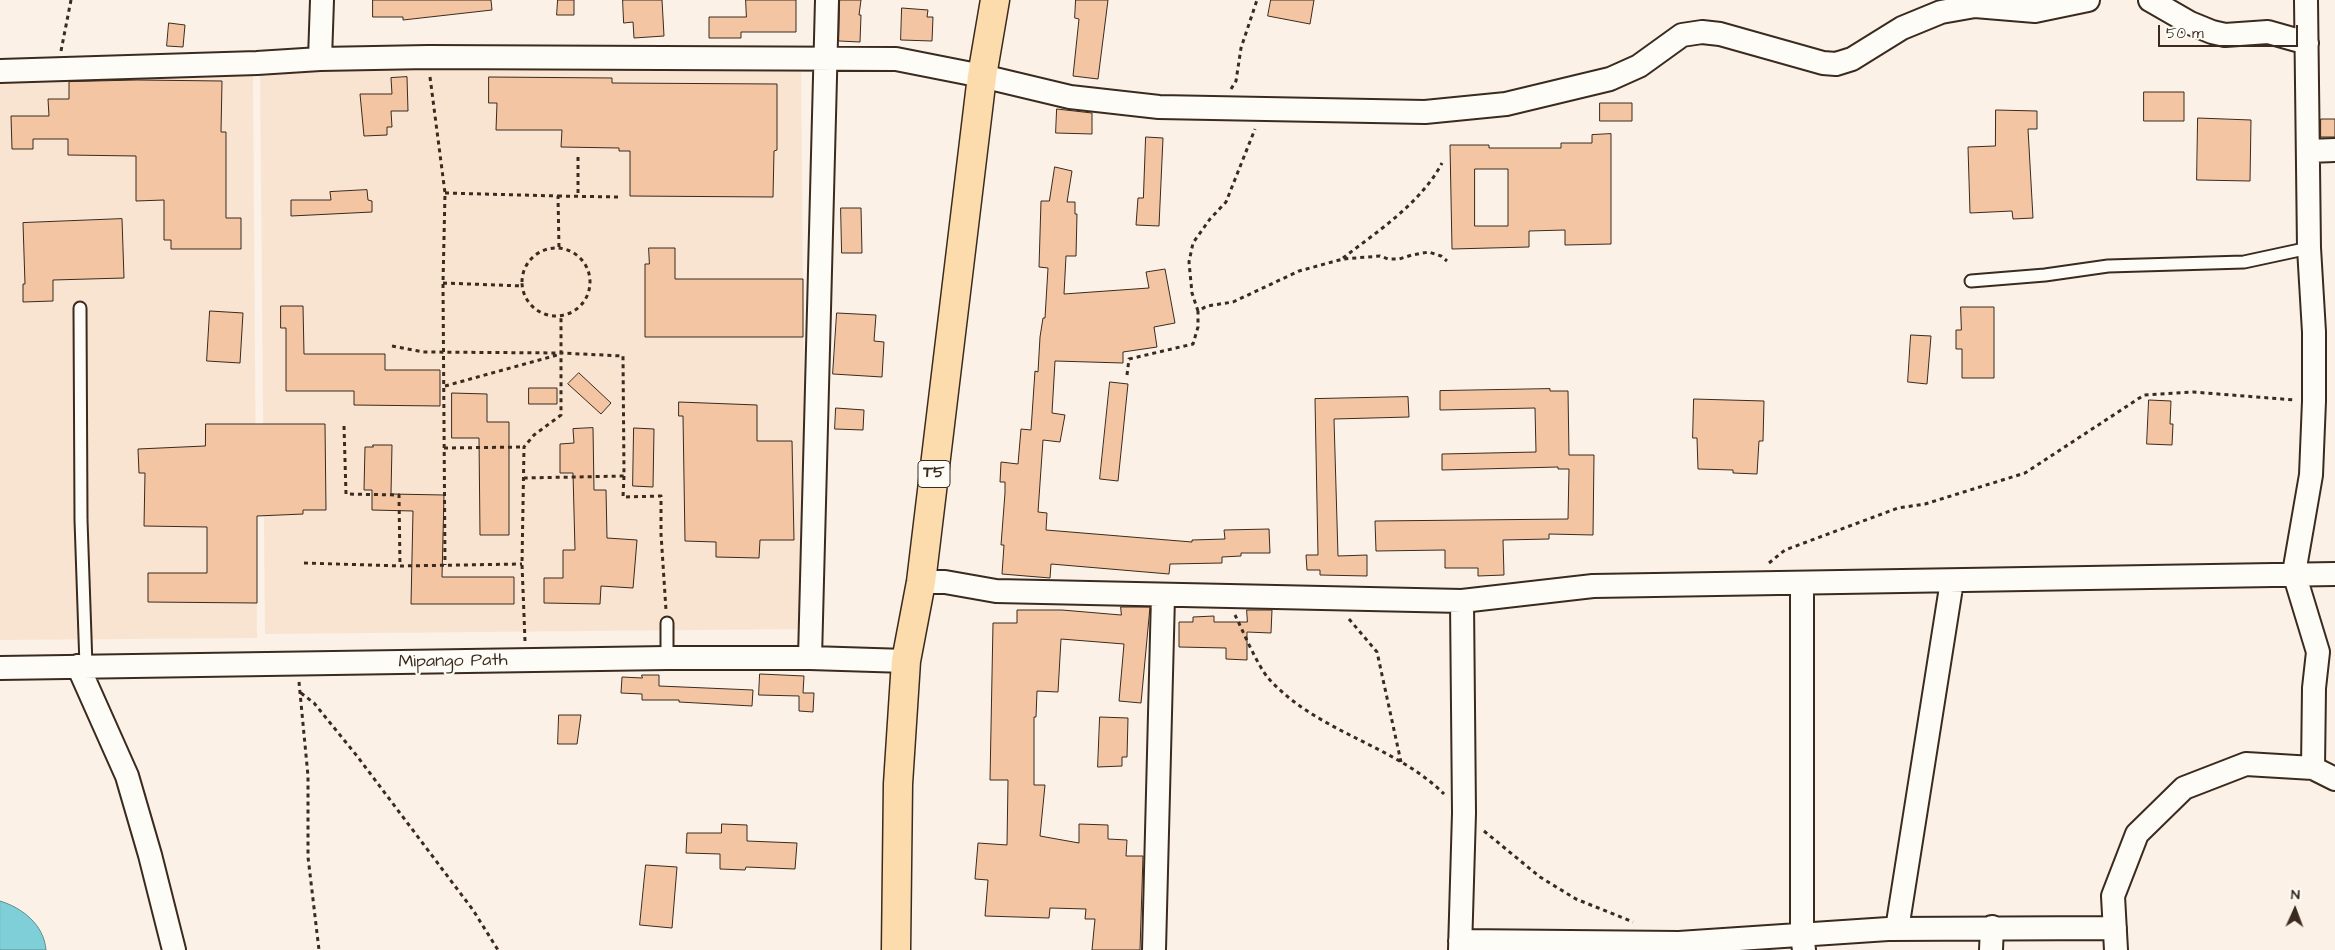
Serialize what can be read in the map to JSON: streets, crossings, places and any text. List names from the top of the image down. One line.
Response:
{"streets":{"highway":["T5"],"street":["Mipango Path"]},"crossings":[["T5","Mipango Path"]],"scale_bar":"50 m","north":"top"}
